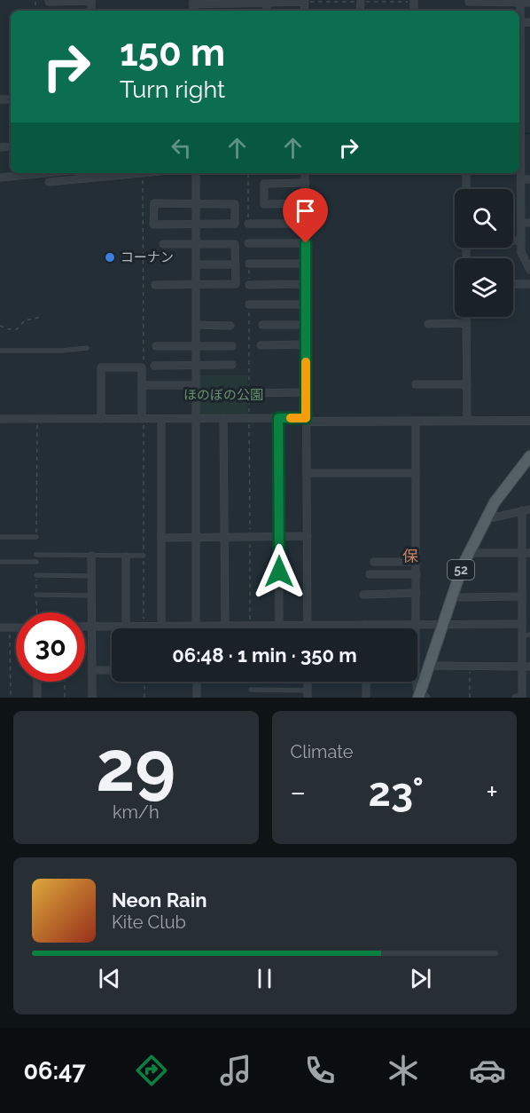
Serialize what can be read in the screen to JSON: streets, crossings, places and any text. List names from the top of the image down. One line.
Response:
{"streets":{"main road":["52"]},"districts":["保"],"parks":["ほのぼの公園"],"places":["コーナン"],"page":{"turn":["150 m","Turn right"],"limit":"30","trip":"06:48 · 1 min · 350 m","tile":[["29","km/h"],"Climate"],"heat":["−","23°","+"],"song":["Neon Rain","Kite Club"],"tabs":"06:47"}}
